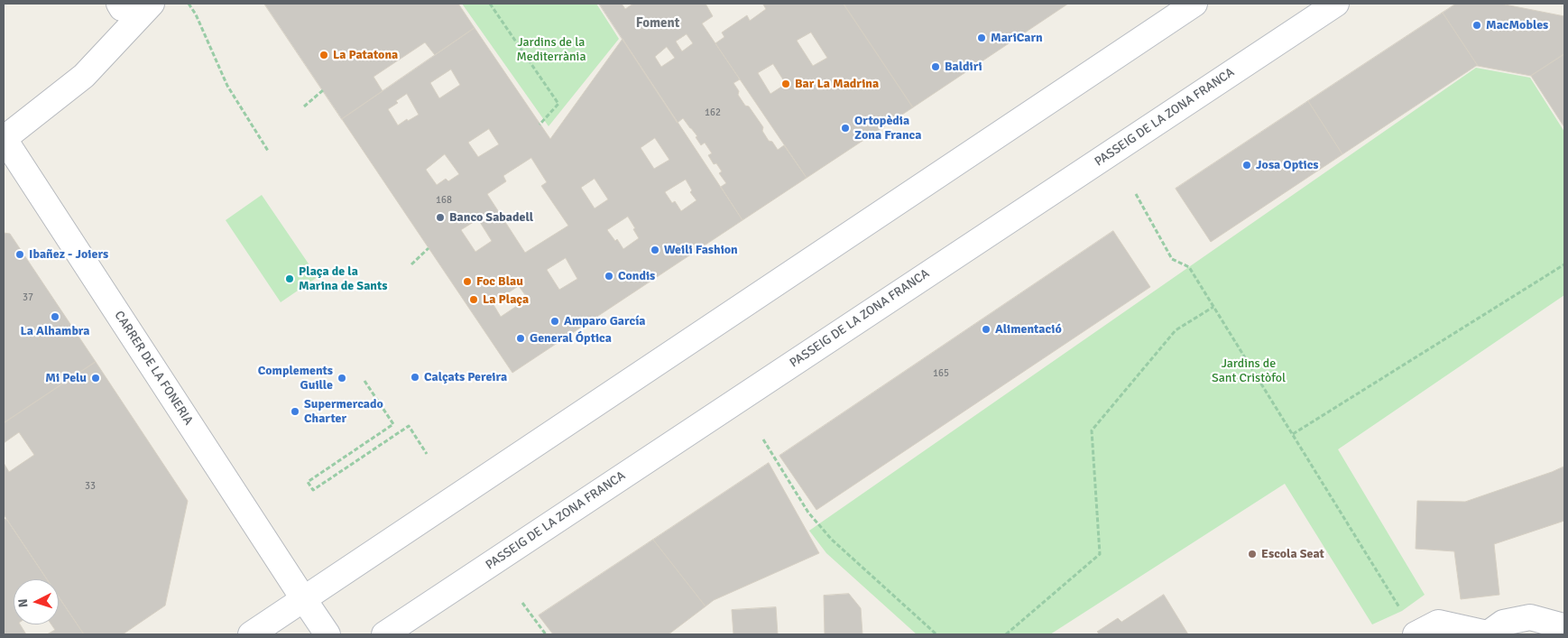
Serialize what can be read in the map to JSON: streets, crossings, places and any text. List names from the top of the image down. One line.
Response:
{"streets":{"main road":["PASSEIG DE LA ZONA FRANCA","CARRER DE LA FONERIA"]},"districts":["Foment"],"parks":["Jardins de la Mediterrània","Jardins de Sant Cristòfol"],"places":["MacMobles","MariCarn","La Patatona","Baldiri","Bar La Madrina","Ortopèdia Zona Franca","Josa Optics","Banco Sabadell","Weili Fashion","Ibañez - Joiers","Condis","Plaça de la Marina de Sants","Foc Blau","La Plaça","La Alhambra","Amparo García","Alimentació","General Óptica","Calçats Pereira","Mi Pelu","Complements Guille","Supermercado Charter","Escola Seat"],"house_numbers":["162","168","37","165","33"],"north":"left"}
